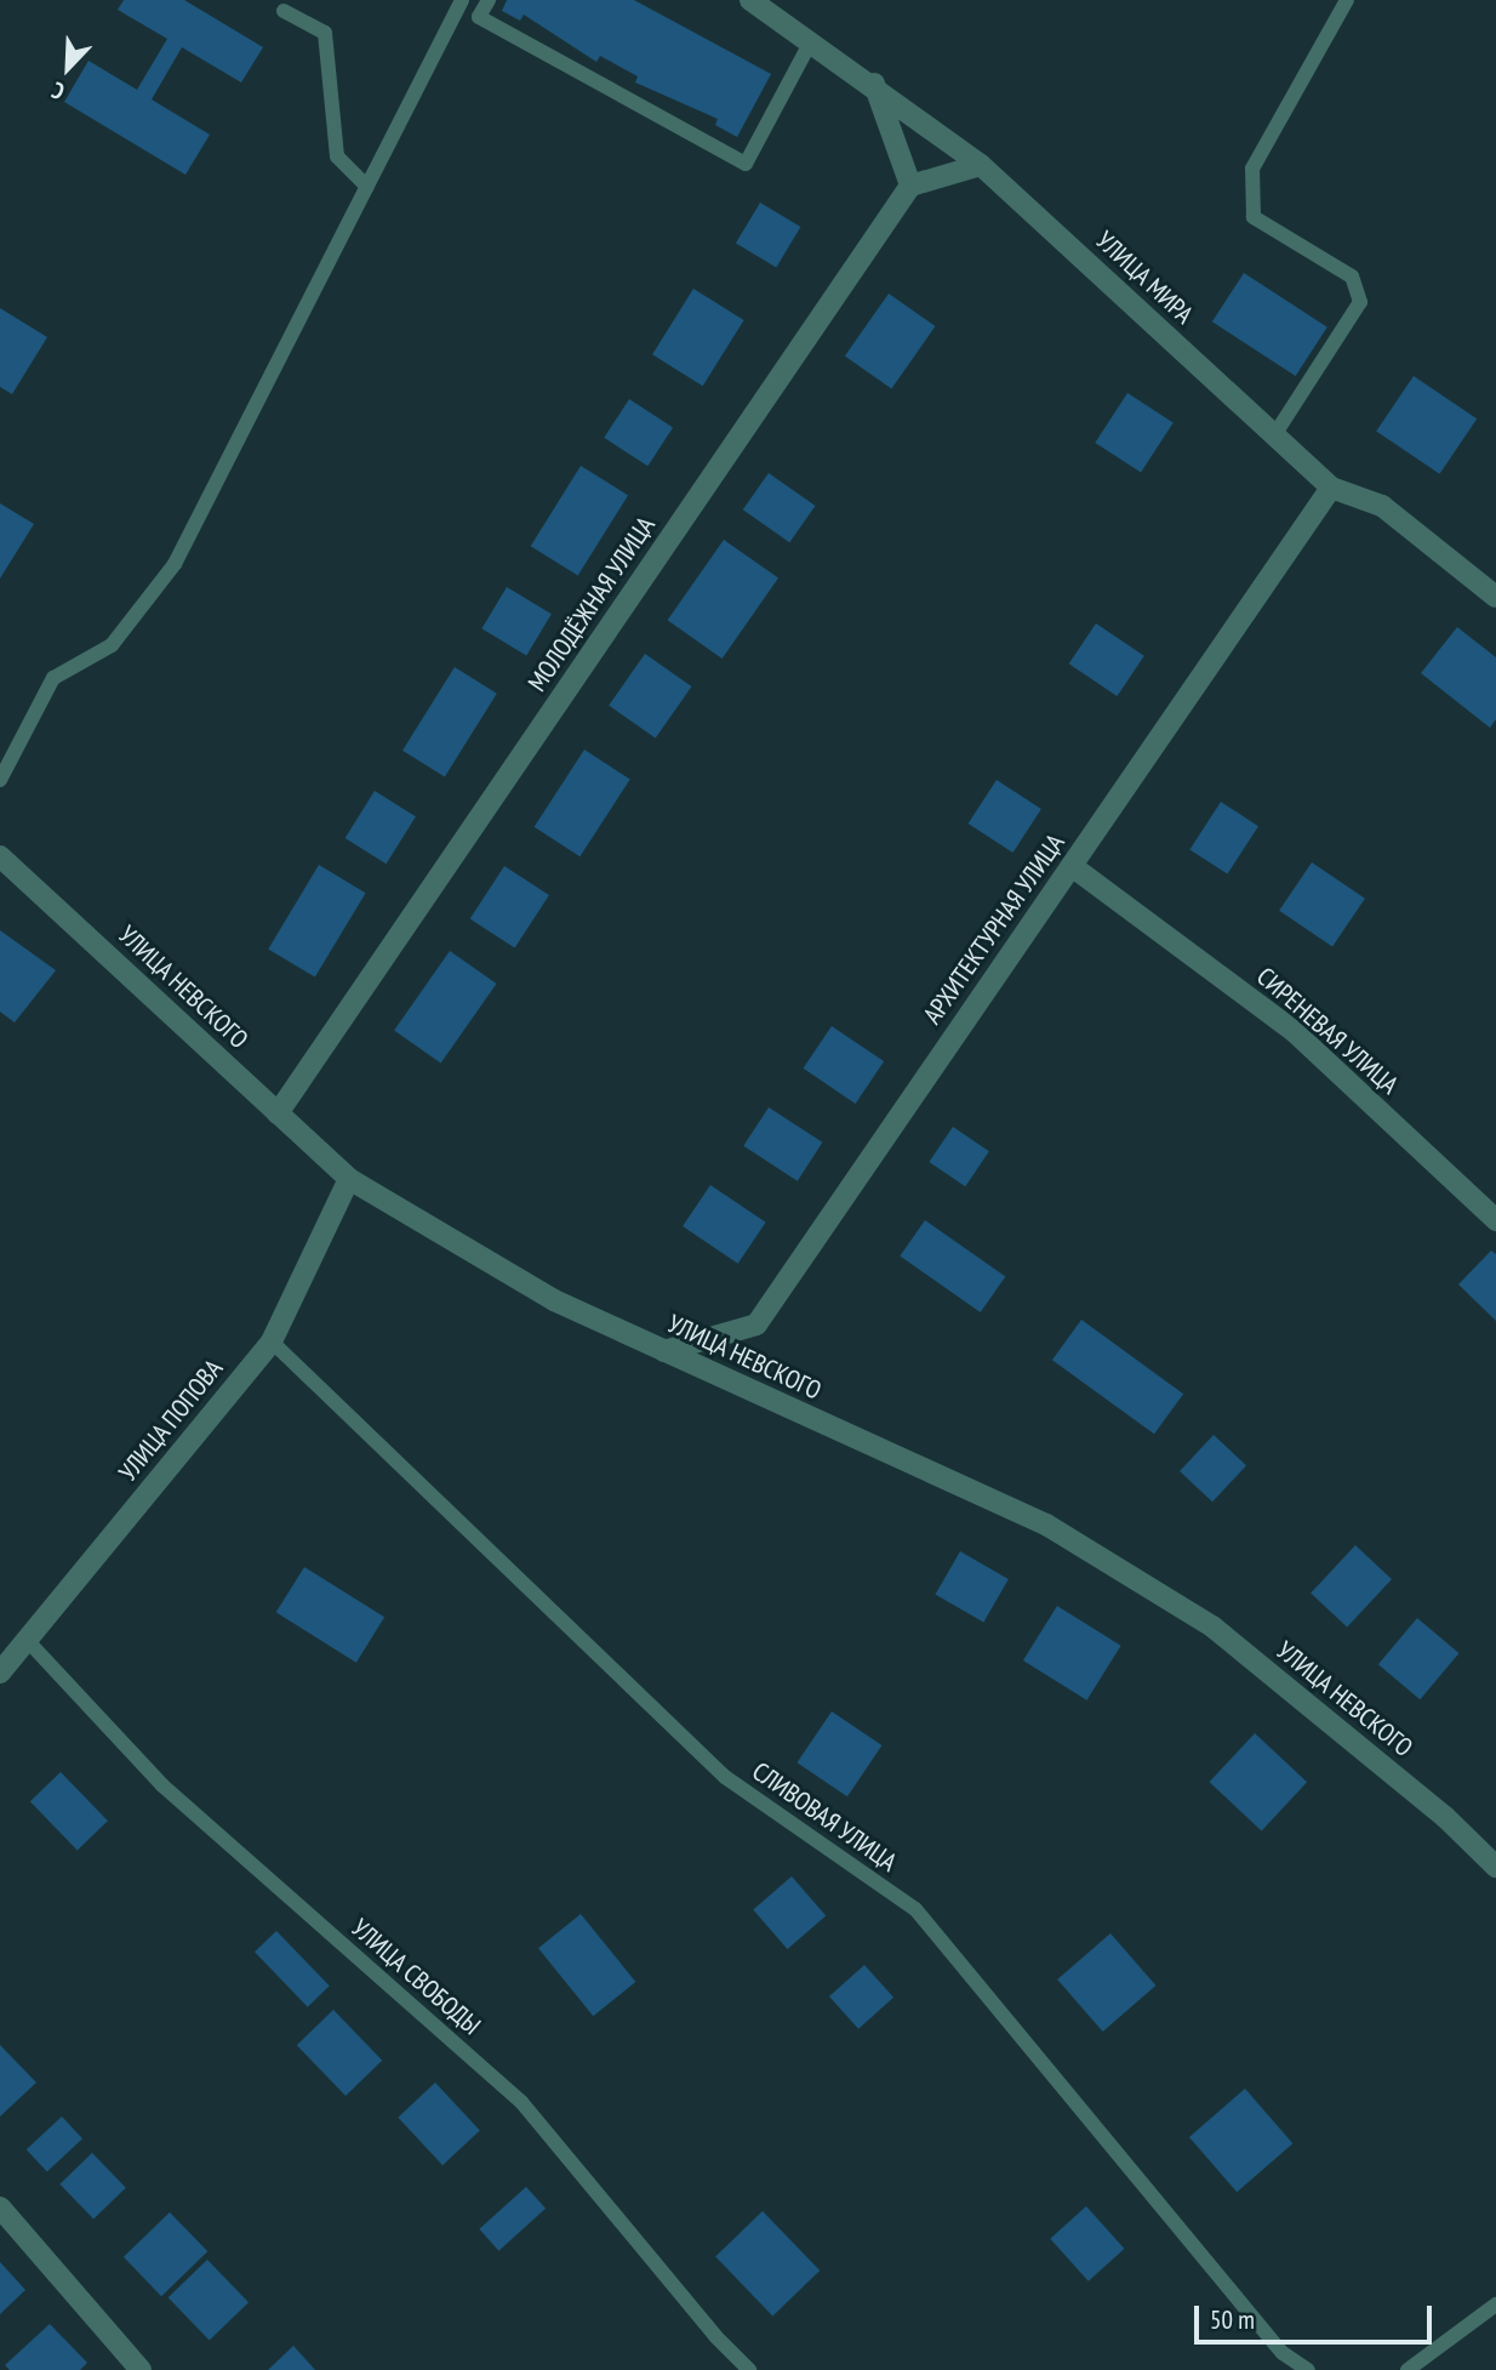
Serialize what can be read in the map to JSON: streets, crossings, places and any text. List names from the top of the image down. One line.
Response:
{"streets":{"street":["УЛИЦА МИРА","МОЛОДЁЖНАЯ УЛИЦА","АРХИТЕКТУРНАЯ УЛИЦА","УЛИЦА НЕВСКОГО","СИРЕНЕВАЯ УЛИЦА","УЛИЦА ПОПОВА"],"lane":["СЛИВОВАЯ УЛИЦА","УЛИЦА СВОБОДЫ"]},"crossings":[["УЛИЦА МИРА","АРХИТЕКТУРНАЯ УЛИЦА"],["МОЛОДЁЖНАЯ УЛИЦА","УЛИЦА НЕВСКОГО"],["АРХИТЕКТУРНАЯ УЛИЦА","УЛИЦА НЕВСКОГО"],["АРХИТЕКТУРНАЯ УЛИЦА","СИРЕНЕВАЯ УЛИЦА"],["УЛИЦА НЕВСКОГО","УЛИЦА ПОПОВА"],["УЛИЦА ПОПОВА","СЛИВОВАЯ УЛИЦА"],["УЛИЦА ПОПОВА","УЛИЦА СВОБОДЫ"]],"scale_bar":"50 m","north":"bottom left"}
